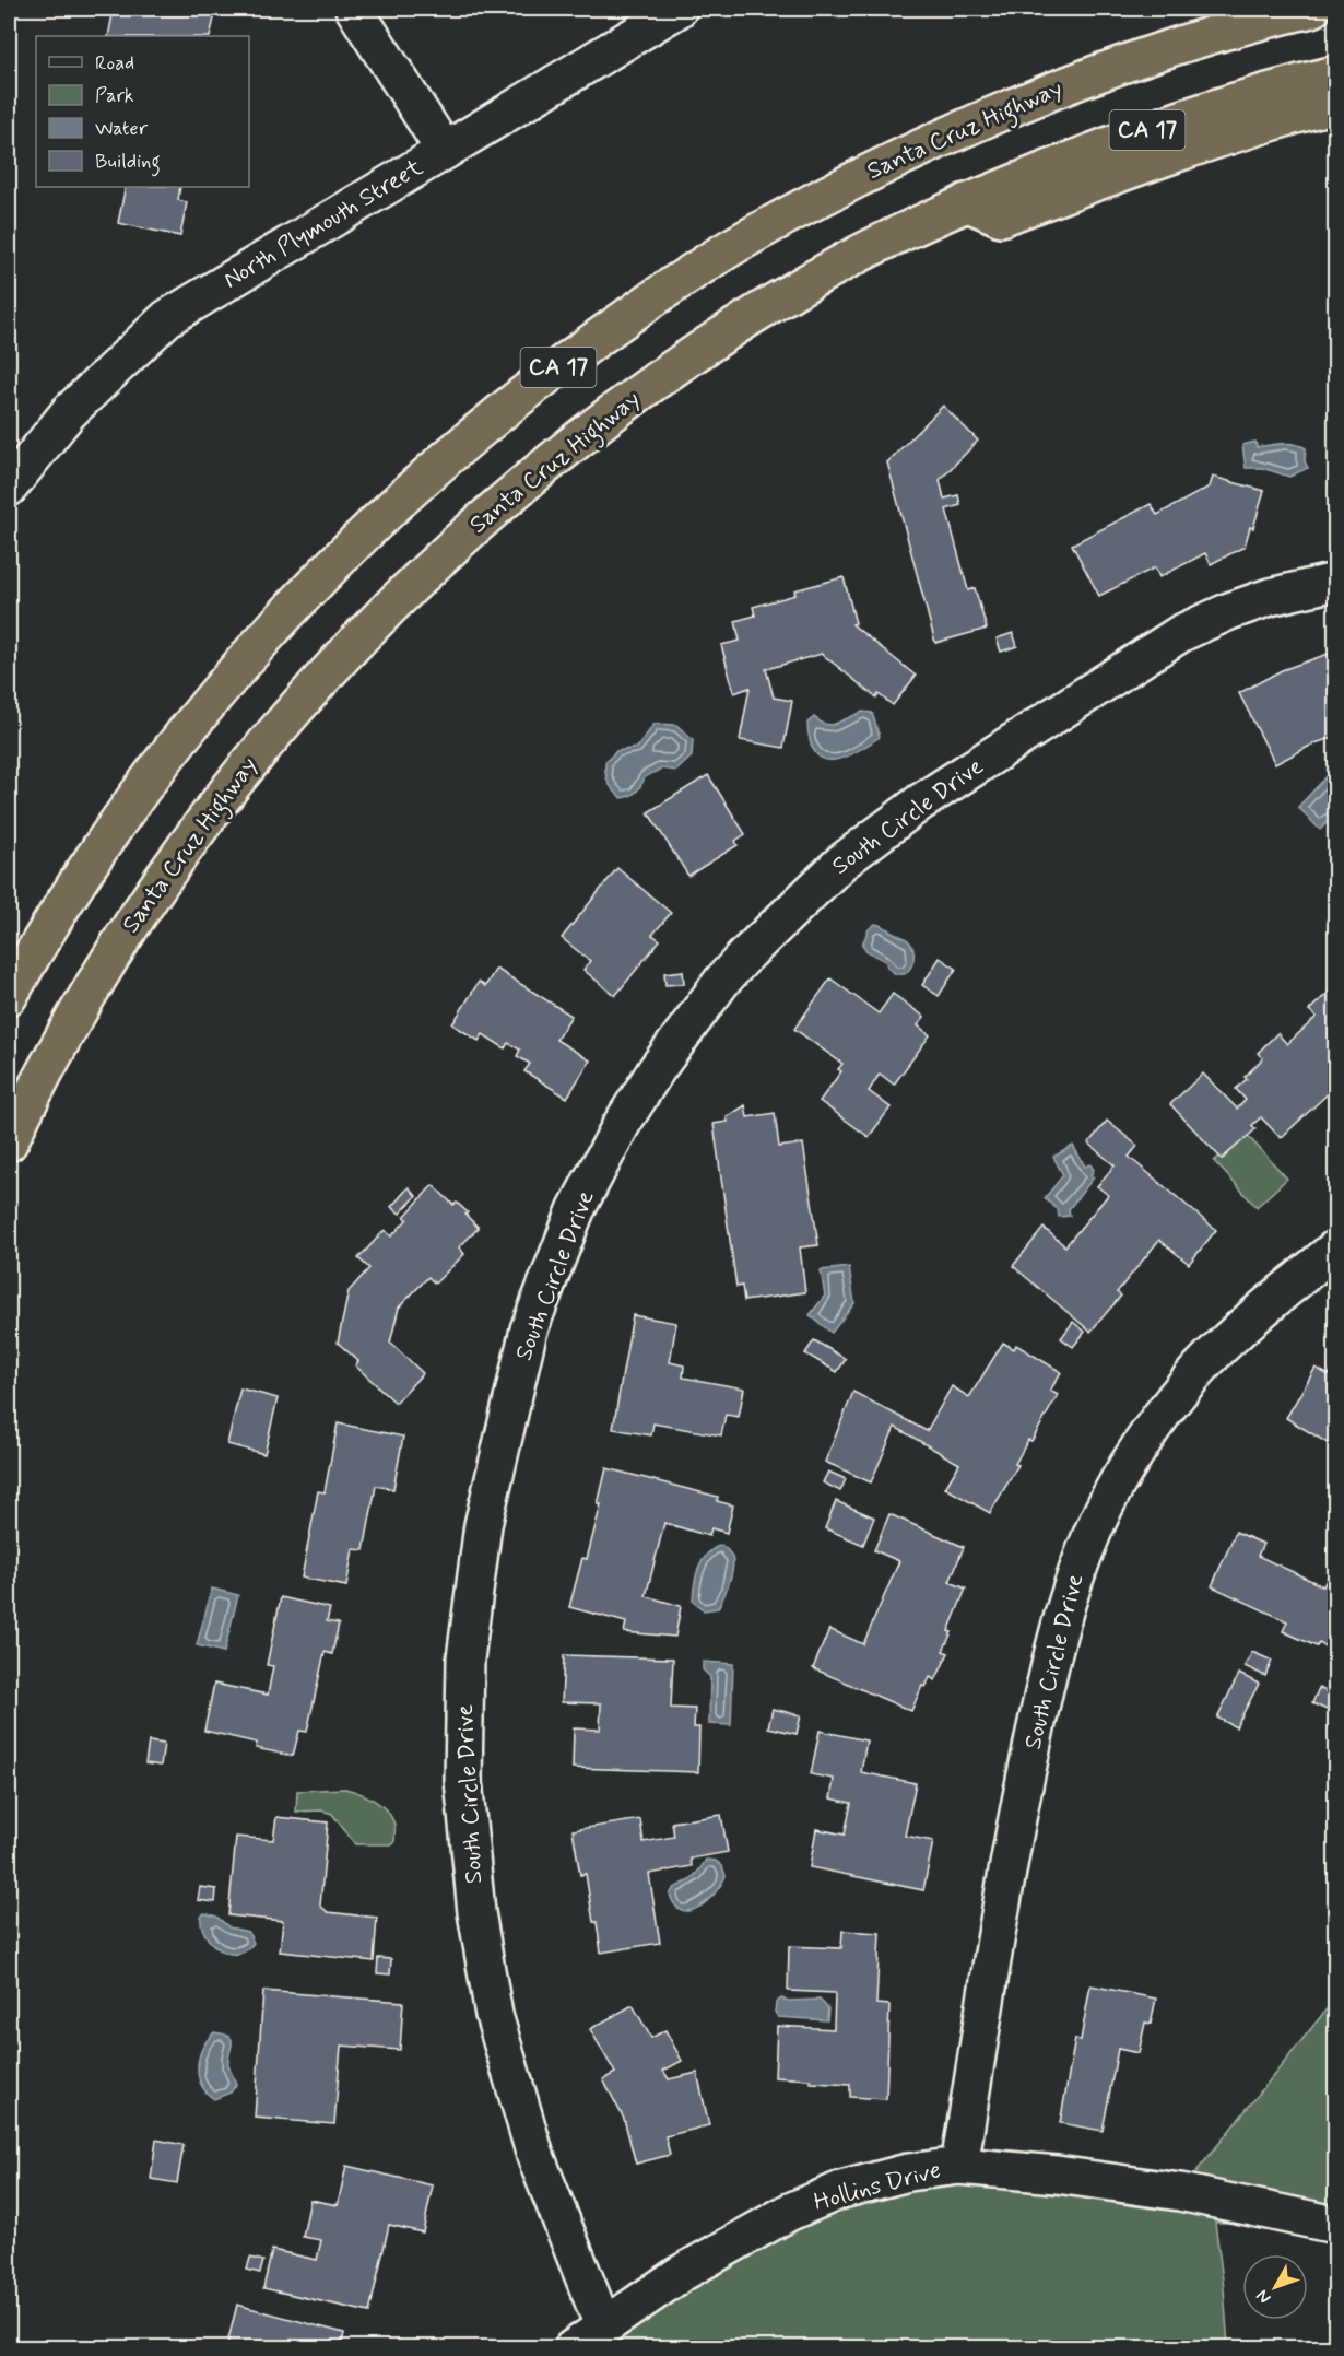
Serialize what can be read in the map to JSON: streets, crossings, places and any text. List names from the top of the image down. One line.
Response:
{"streets":{"highway":["Santa Cruz Highway","CA 17"],"street":["North Plymouth Street","South Circle Drive","Hollins Drive"]},"crossings":[["South Circle Drive","Hollins Drive"]],"legend":["Road","Park","Water","Building"],"north":"bottom left"}
